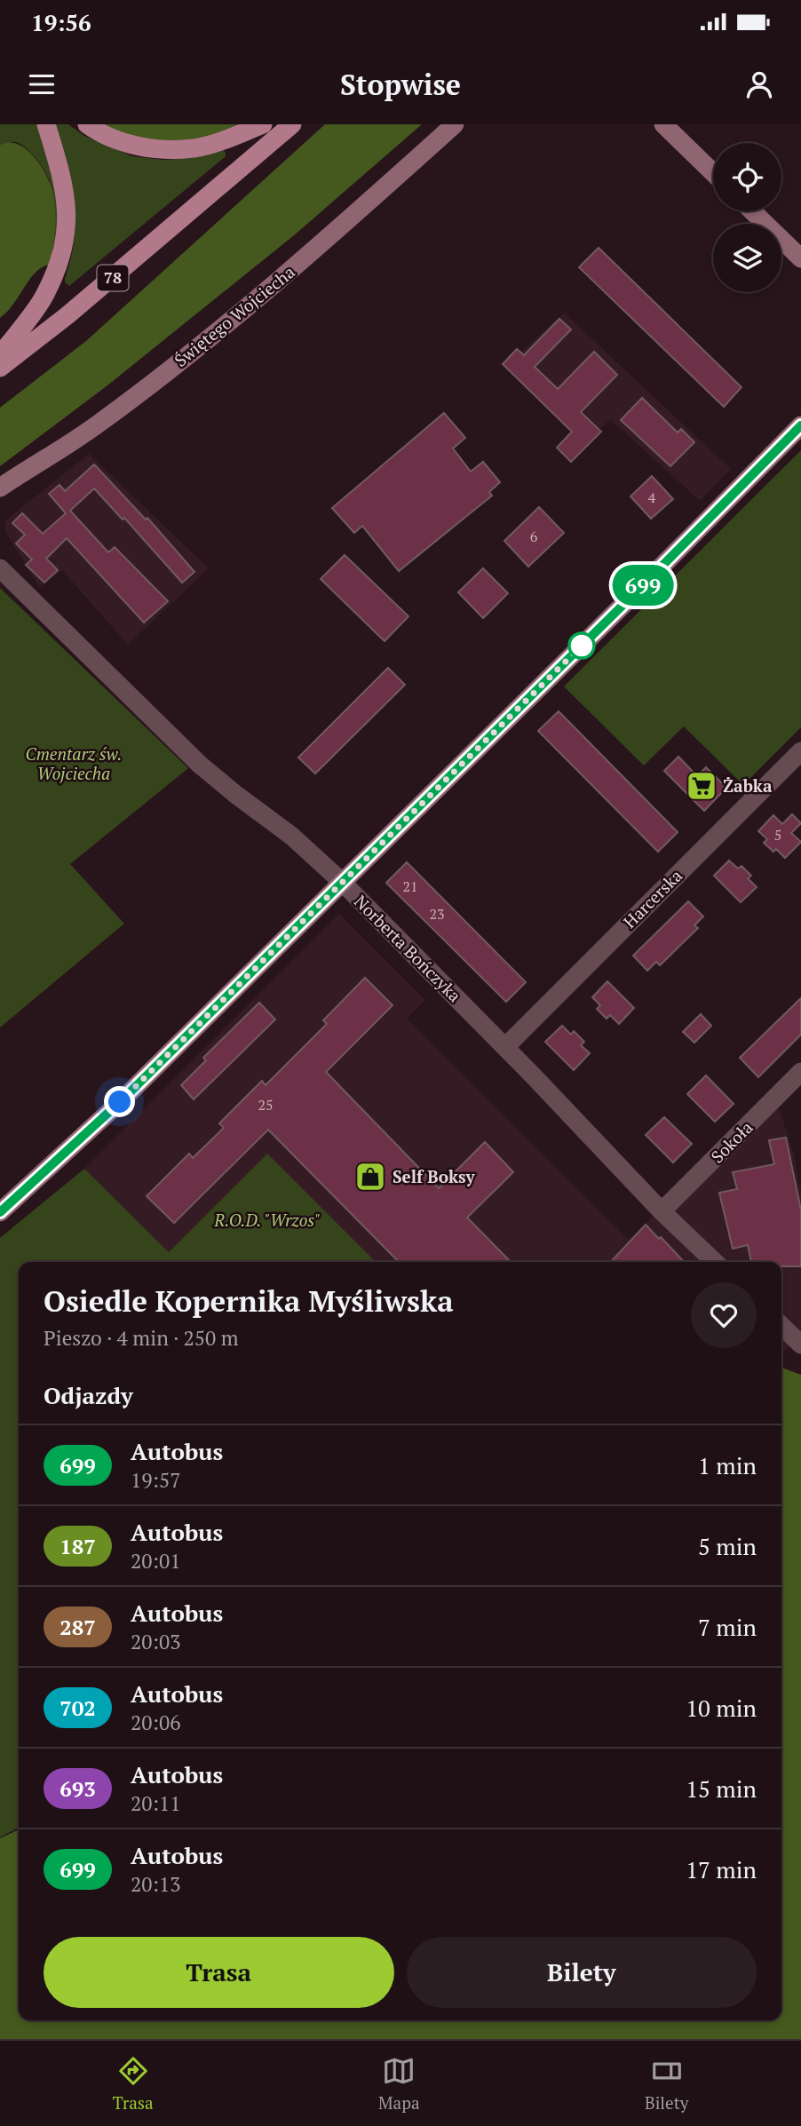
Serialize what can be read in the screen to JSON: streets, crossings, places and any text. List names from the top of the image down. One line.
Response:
{"streets":{"main road":["78"],"street":["Świętego Wojciecha","Harcerska","Norberta Bończyka","Sokoła"]},"crossings":[["Harcerska","Norberta Bończyka"],["Norberta Bończyka","Sokoła"]],"parks":["Cmentarz św. Wojciecha","R.O.D. \"Wrzos\""],"places":{"supermarket":["Żabka"],"shop":["Self Boksy"]},"lines":["bus line 699"],"house_numbers":["4","6","5","21","23","25"],"page":{"status":"19:56","header":"Stopwise","on_map":"699","heading":[["Osiedle Kopernika Myśliwska","Pieszo · 4 min · 250 m"],"Odjazdy"],"list":[{"mark":"699","name":"Autobus","note":"19:57","value":"1 min"},{"mark":"187","name":"Autobus","note":"20:01","value":"5 min"},{"mark":"287","name":"Autobus","note":"20:03","value":"7 min"},{"mark":"702","name":"Autobus","note":"20:06","value":"10 min"},{"mark":"693","name":"Autobus","note":"20:11","value":"15 min"},{"mark":"699","name":"Autobus","note":"20:13","value":"17 min"}],"buttons":["Trasa","Bilety"],"tabs":["Trasa","Mapa","Bilety"]}}
